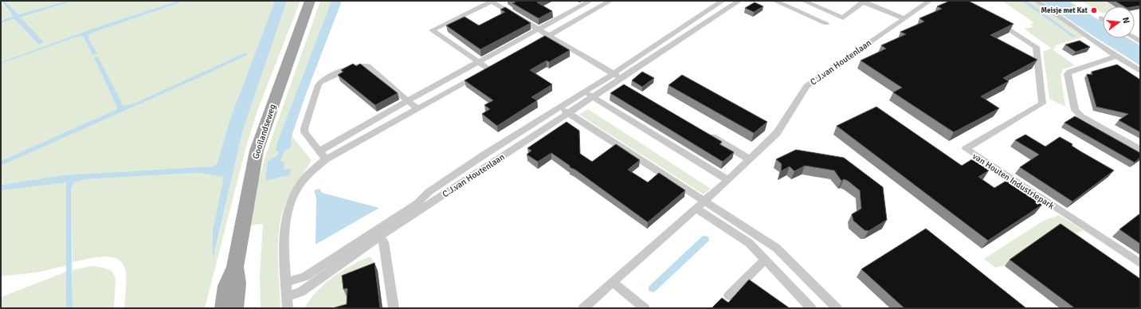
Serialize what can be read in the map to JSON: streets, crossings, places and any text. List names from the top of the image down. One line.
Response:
{"streets":{"main road":["Gooilandseweg"],"street":["C.J.van Houtenlaan","van Houten Industriepark"]},"places":["Meisje met Kat"],"north":"right"}
